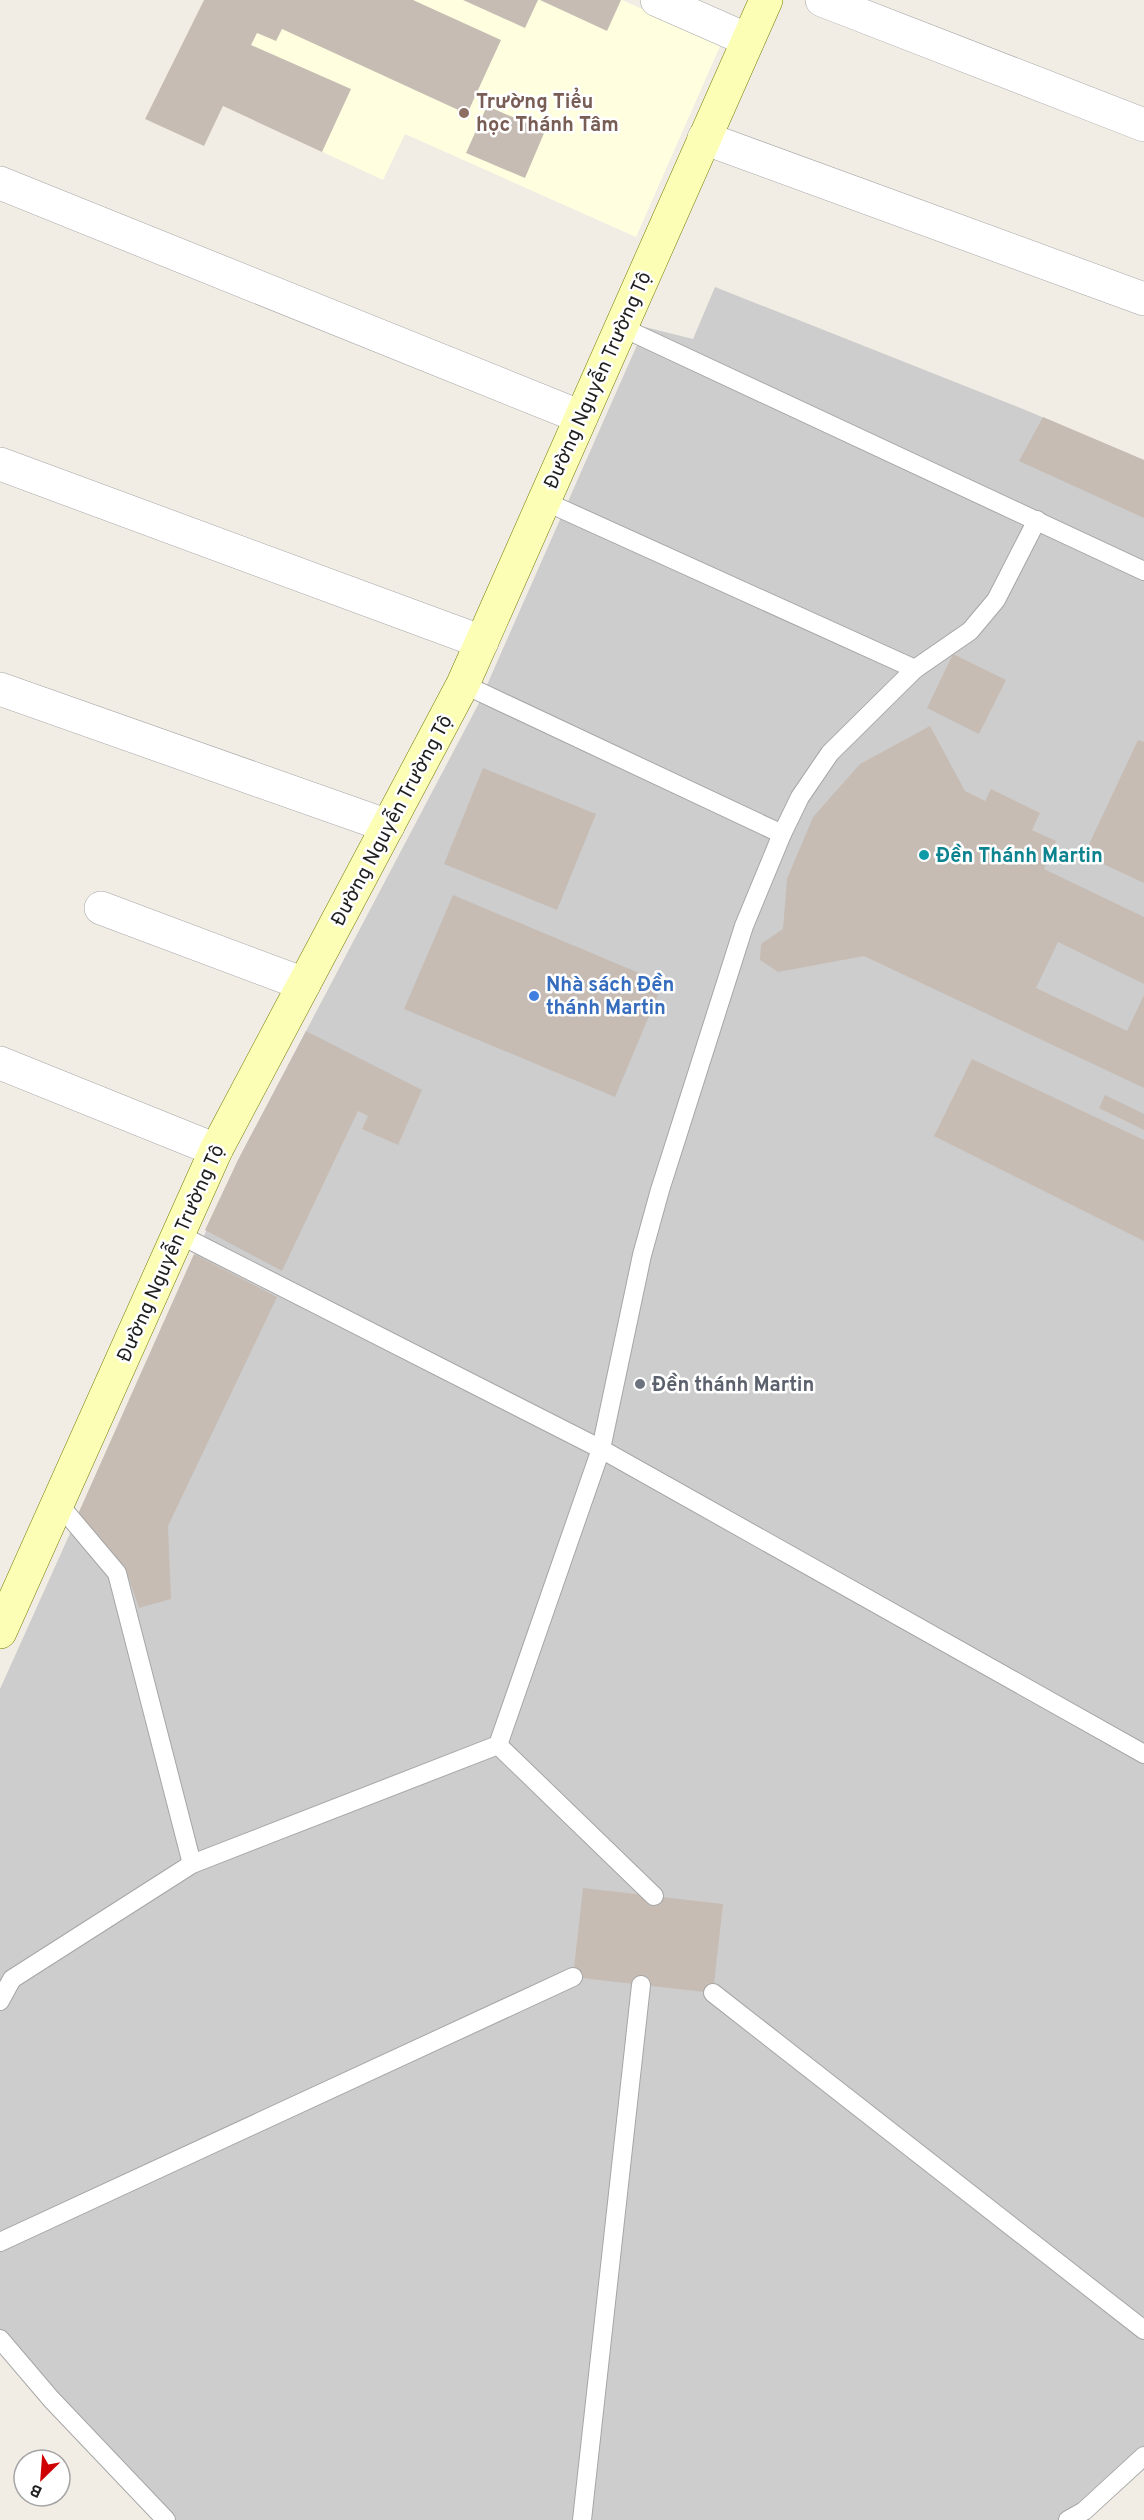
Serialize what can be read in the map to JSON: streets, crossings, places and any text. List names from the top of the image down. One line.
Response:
{"streets":{"main road":["Đường Nguyễn Trường Tộ"]},"places":["Trường Tiểu học Thánh Tâm","Đền Thánh Martin","Nhà sách Đền thánh Martin","Đền thánh Martin"],"north":"bottom left"}
